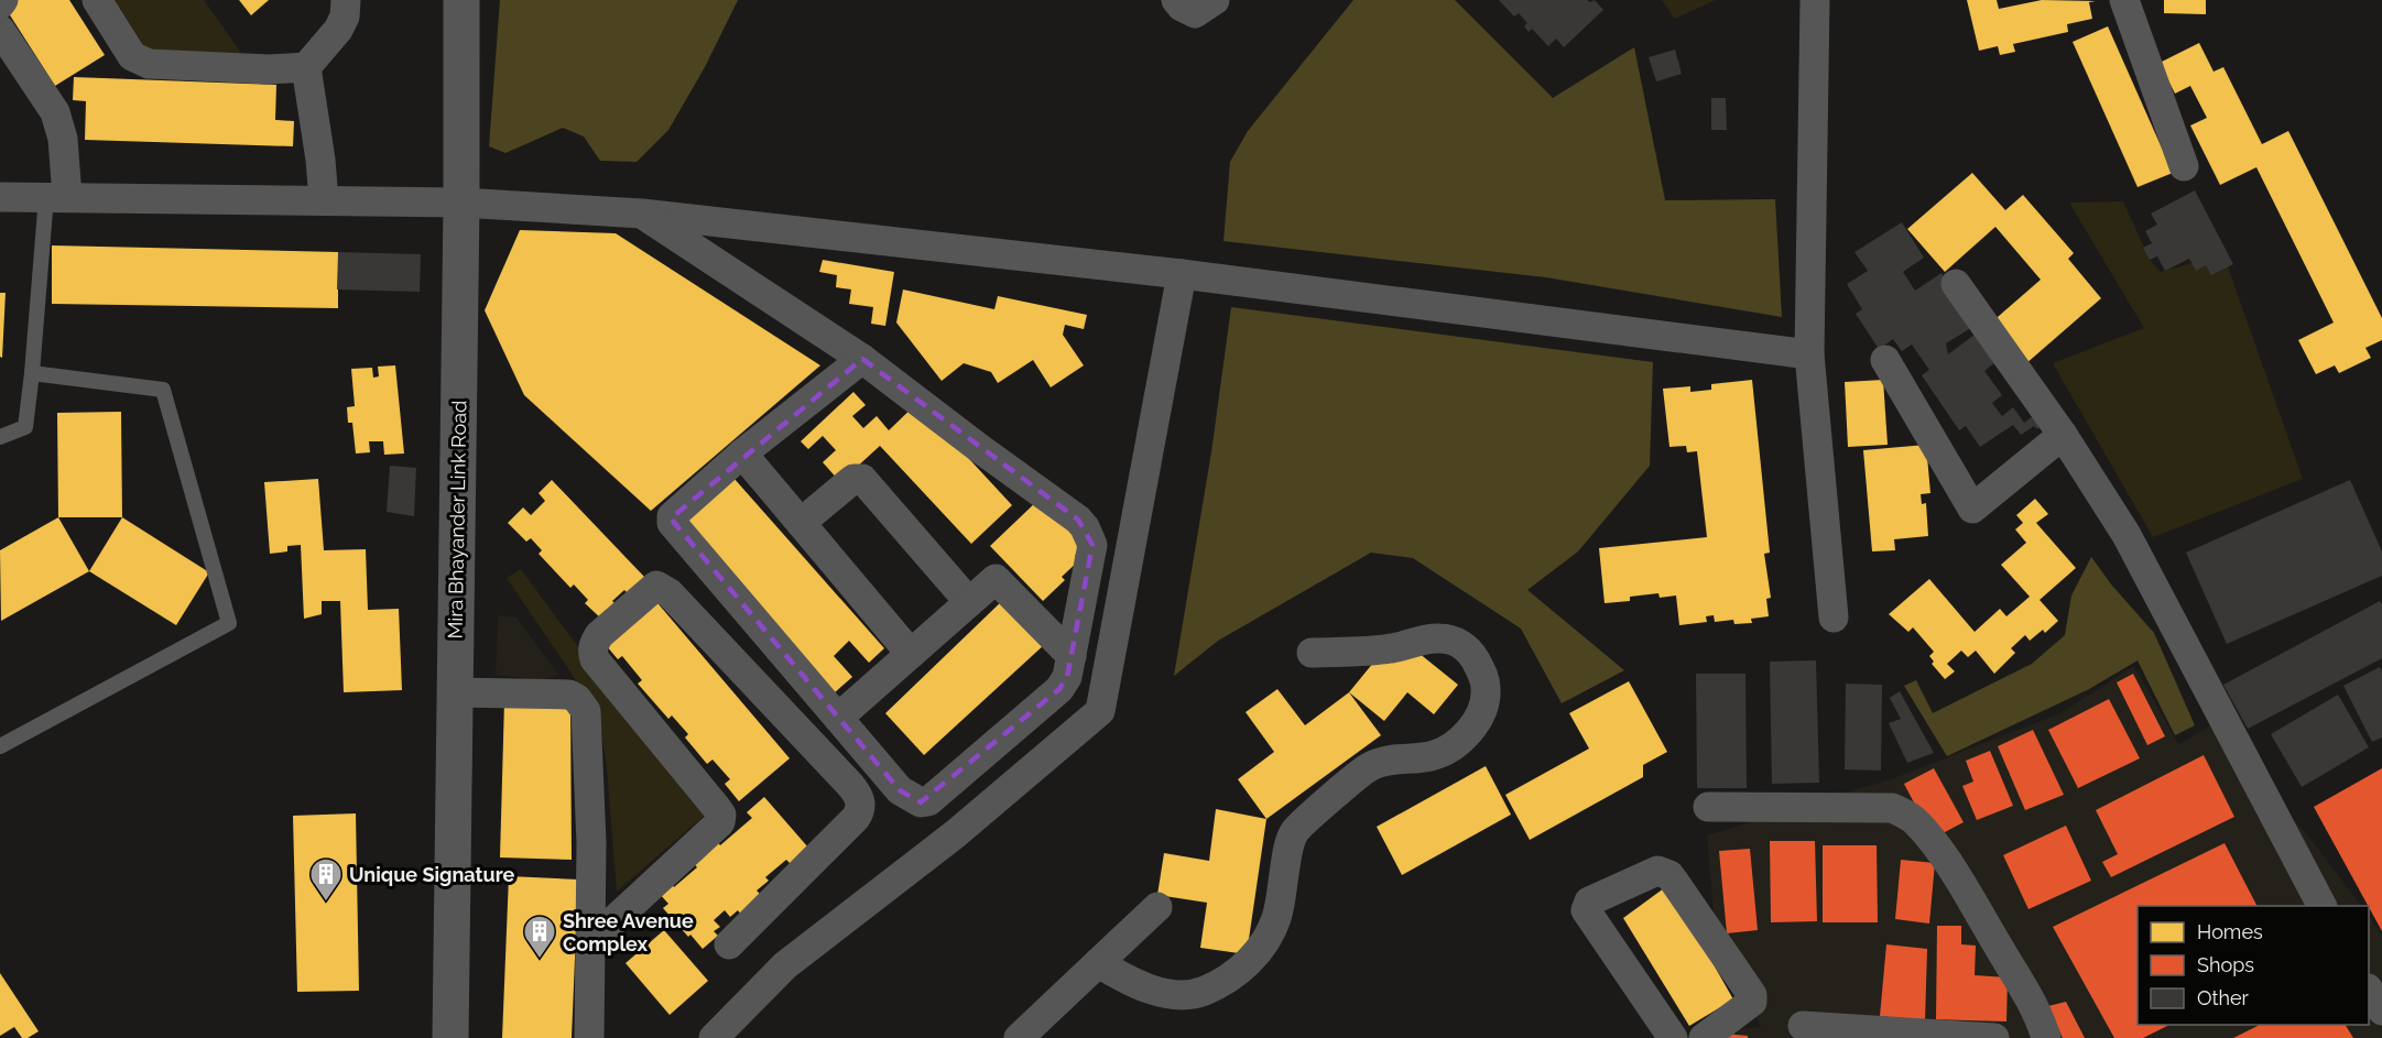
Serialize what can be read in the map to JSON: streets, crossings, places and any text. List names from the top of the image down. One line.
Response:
{"streets":{"street":["Mira Bhayander Link Road"]},"places":{"building":["Unique Signature","Shree Avenue Complex"]},"legend":["Homes","Shops","Other"]}
